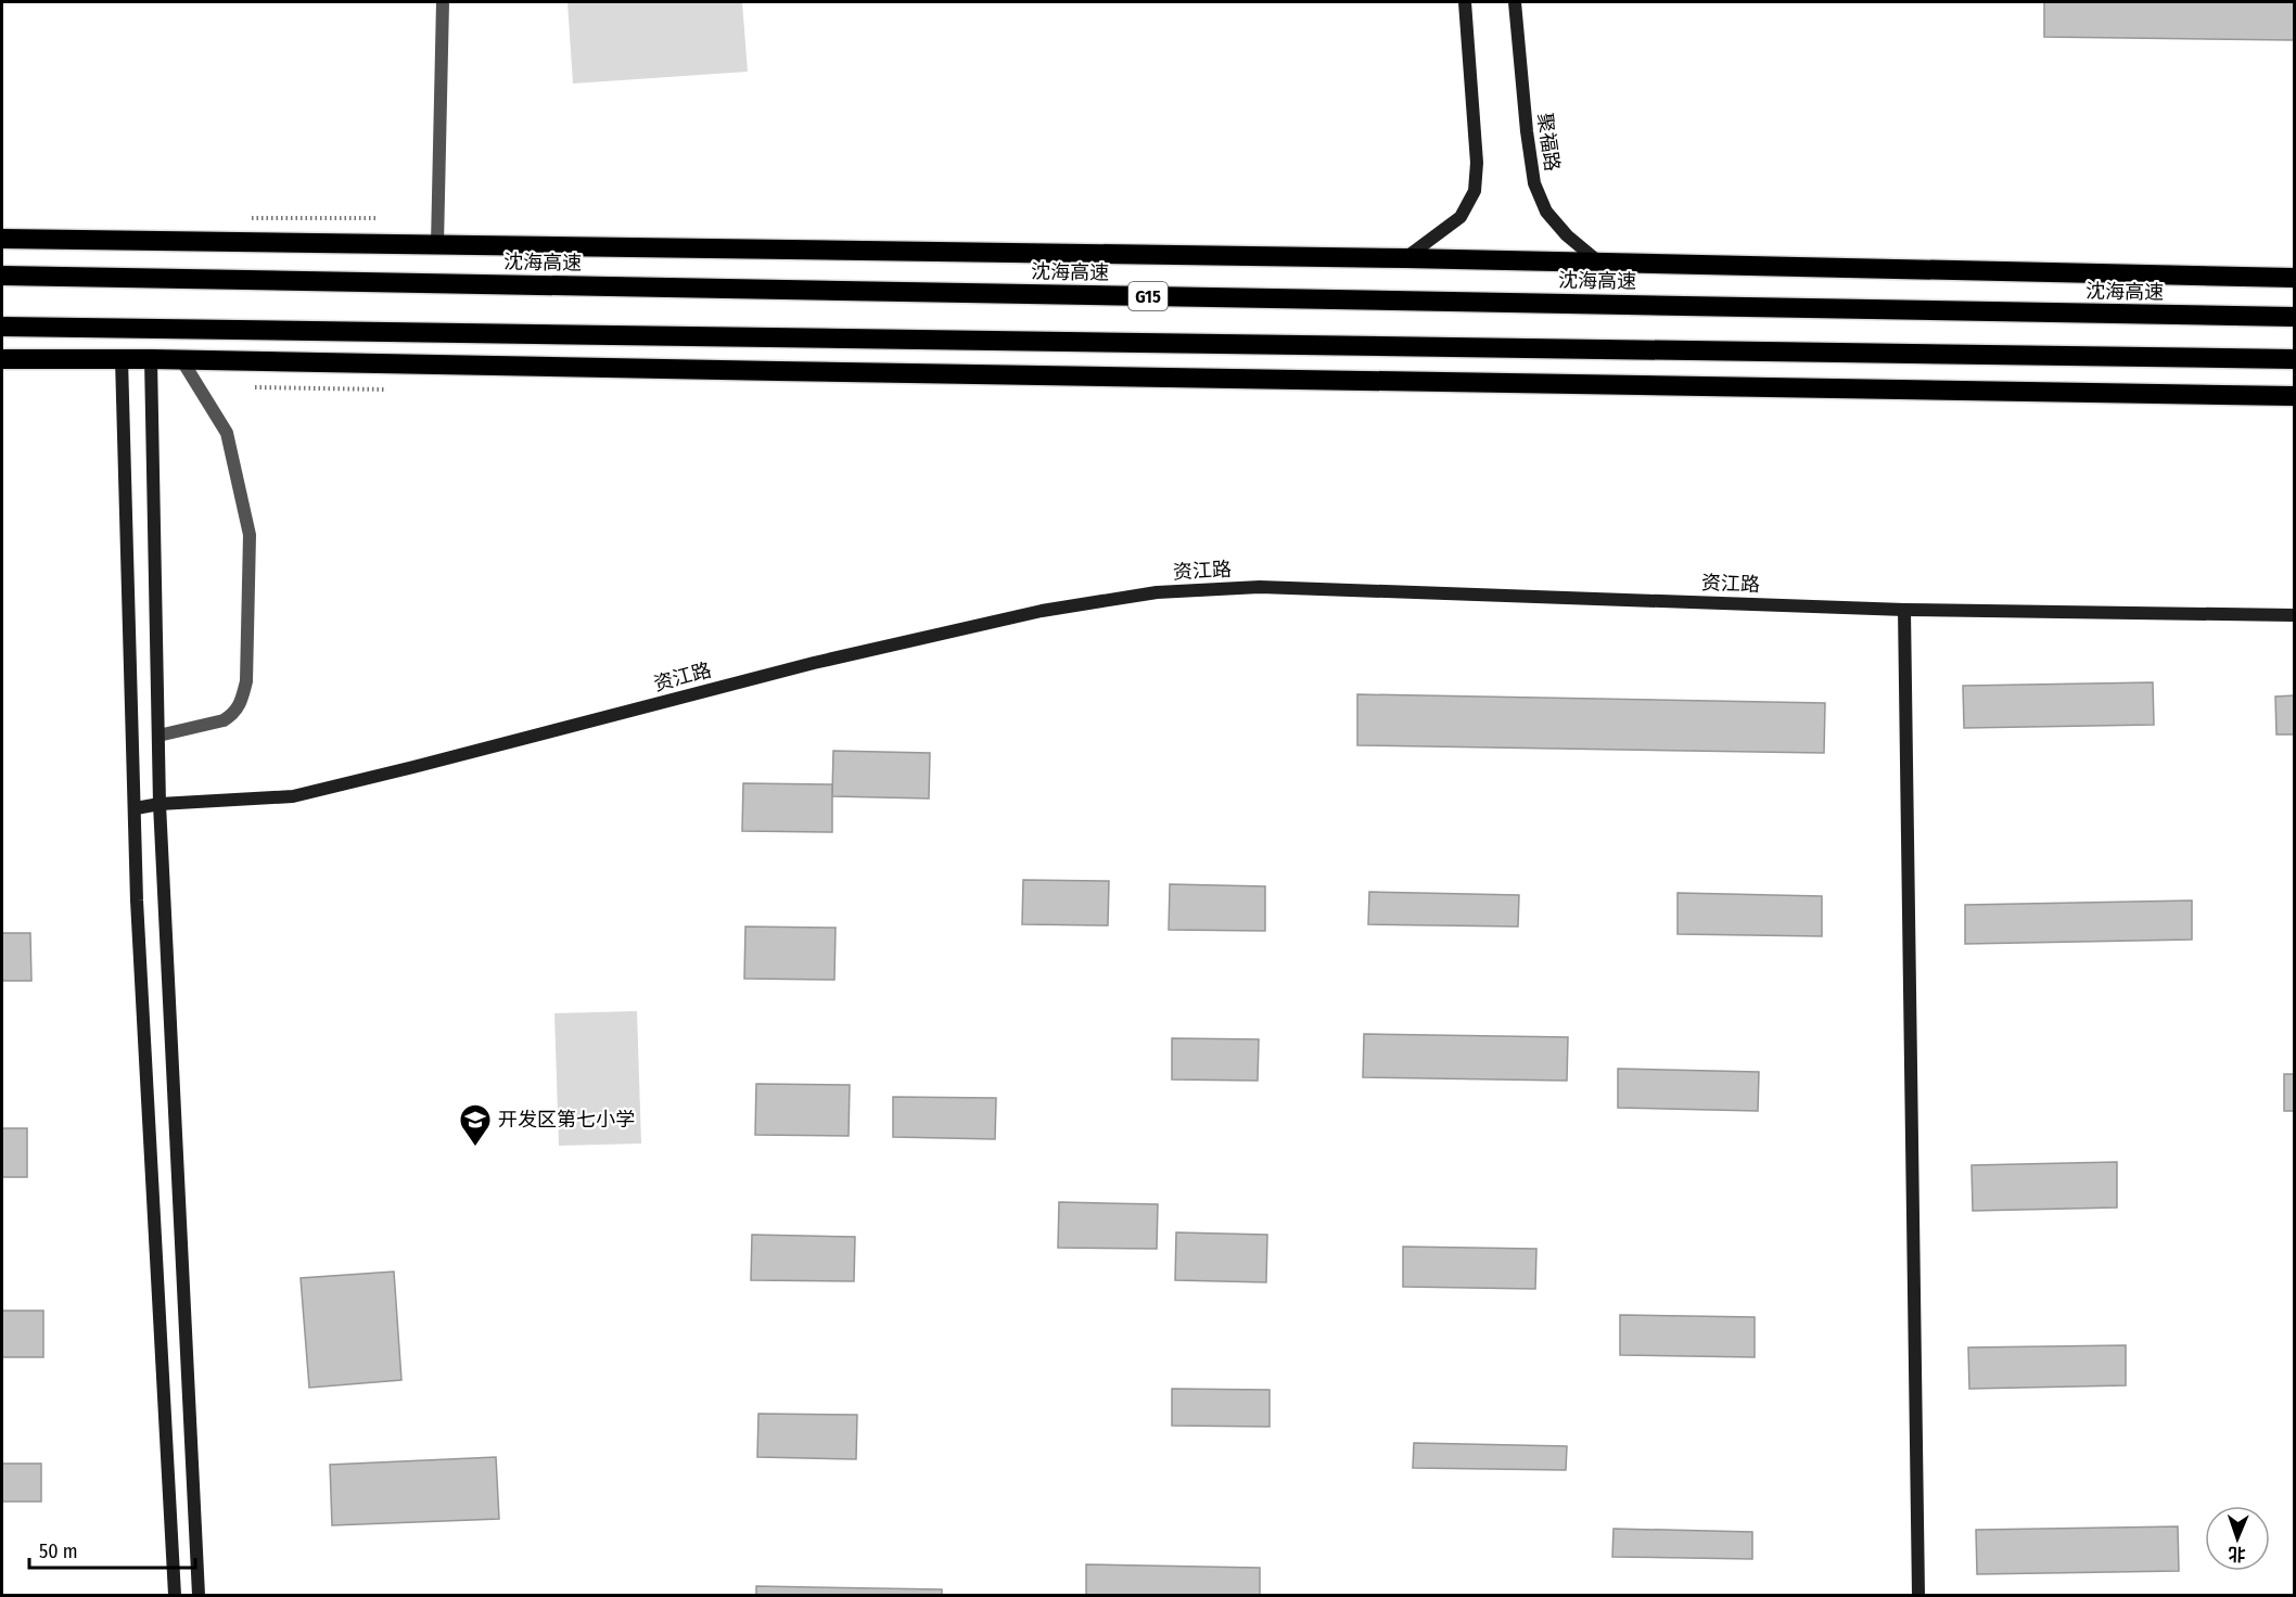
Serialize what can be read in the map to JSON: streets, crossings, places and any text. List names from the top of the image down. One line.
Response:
{"streets":{"highway":["沈海高速","G15"],"street":["聚福路","资江路"]},"places":{"school or university":["开发区第七小学"]},"scale_bar":"50 m","north":"bottom"}
